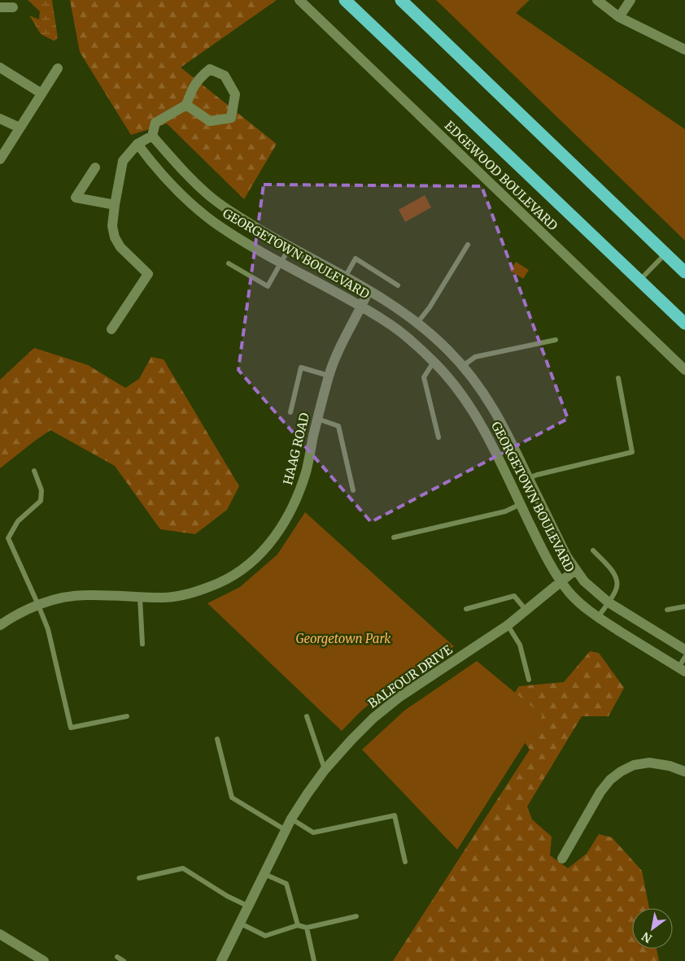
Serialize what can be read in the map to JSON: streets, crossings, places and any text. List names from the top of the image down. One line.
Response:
{"streets":{"street":["EDGEWOOD BOULEVARD","GEORGETOWN BOULEVARD","HAAG ROAD","BALFOUR DRIVE"]},"crossings":[["GEORGETOWN BOULEVARD","HAAG ROAD"],["GEORGETOWN BOULEVARD","BALFOUR DRIVE"]],"parks":["Georgetown Park"],"north":"bottom left"}
